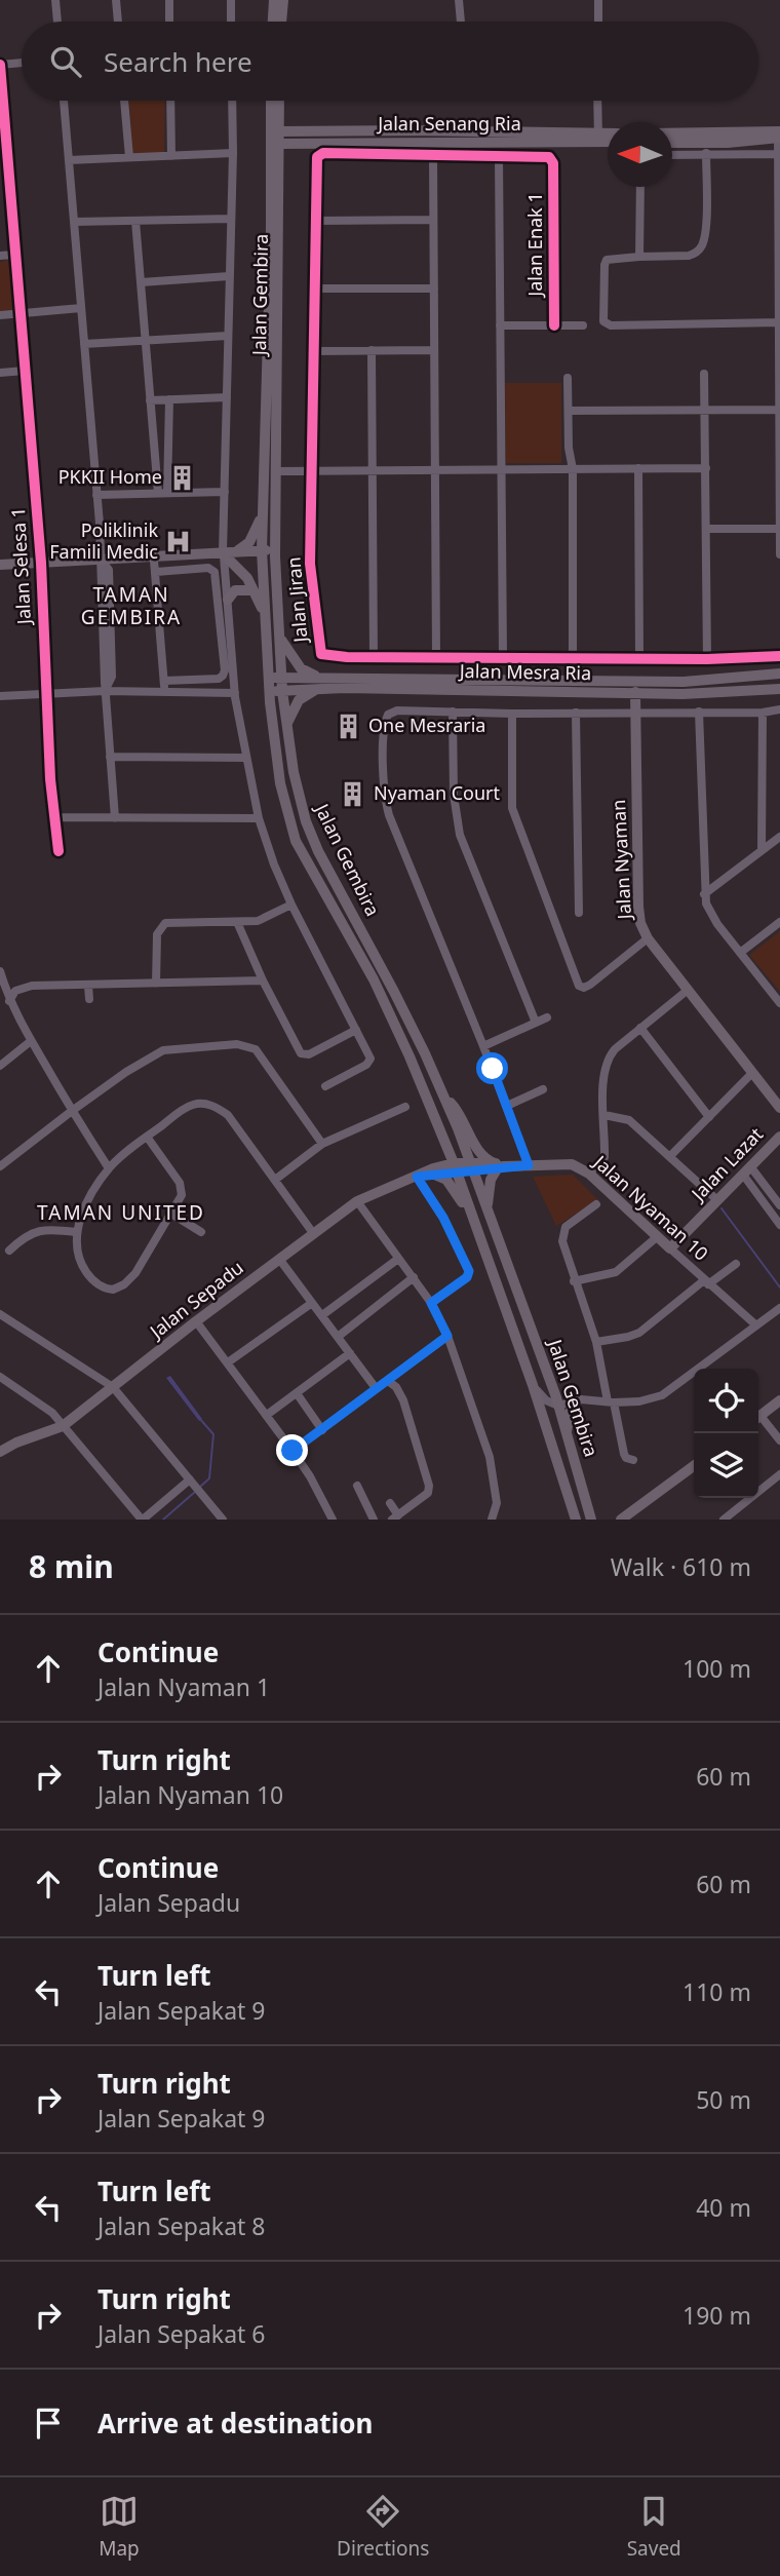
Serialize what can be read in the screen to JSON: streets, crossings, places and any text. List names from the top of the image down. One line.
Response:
{"streets":{"main road":["Jalan Senang Ria","Jalan Gembira","Jalan Mesra Ria","Jalan Nyaman","Jalan Lazat","Jalan Nyaman 10","Jalan Sepadu"],"street":["Jalan Enak 1","Jalan Selesa 1","Jalan Jiran"]},"crossings":[["Jalan Senang Ria","Jalan Gembira"],["Jalan Gembira","Jalan Mesra Ria"],["Jalan Gembira","Jalan Nyaman 10"],["Jalan Gembira","Jalan Sepadu"],["Jalan Mesra Ria","Jalan Nyaman"],["Jalan Lazat","Jalan Nyaman 10"],["Jalan Nyaman 10","Jalan Sepadu"]],"districts":["TAMAN GEMBIRA","TAMAN UNITED"],"places":{"building":["PKKII Home","One Mesraria","Nyaman Court"],"hospital":["Poliklinik Famili Medic"]},"north":"left","page":{"search":"Search here","heading":["8 min","Walk · 610 m"],"list":[["Continue","Jalan Nyaman 1","100 m"],["Turn right","Jalan Nyaman 10","60 m"],["Continue","Jalan Sepadu","60 m"],["Turn left","Jalan Sepakat 9","110 m"],["Turn right","Jalan Sepakat 9","50 m"],["Turn left","Jalan Sepakat 8","40 m"],["Turn right","Jalan Sepakat 6","190 m"],"Arrive at destination"],"nav":["Map","Directions","Saved"]}}
